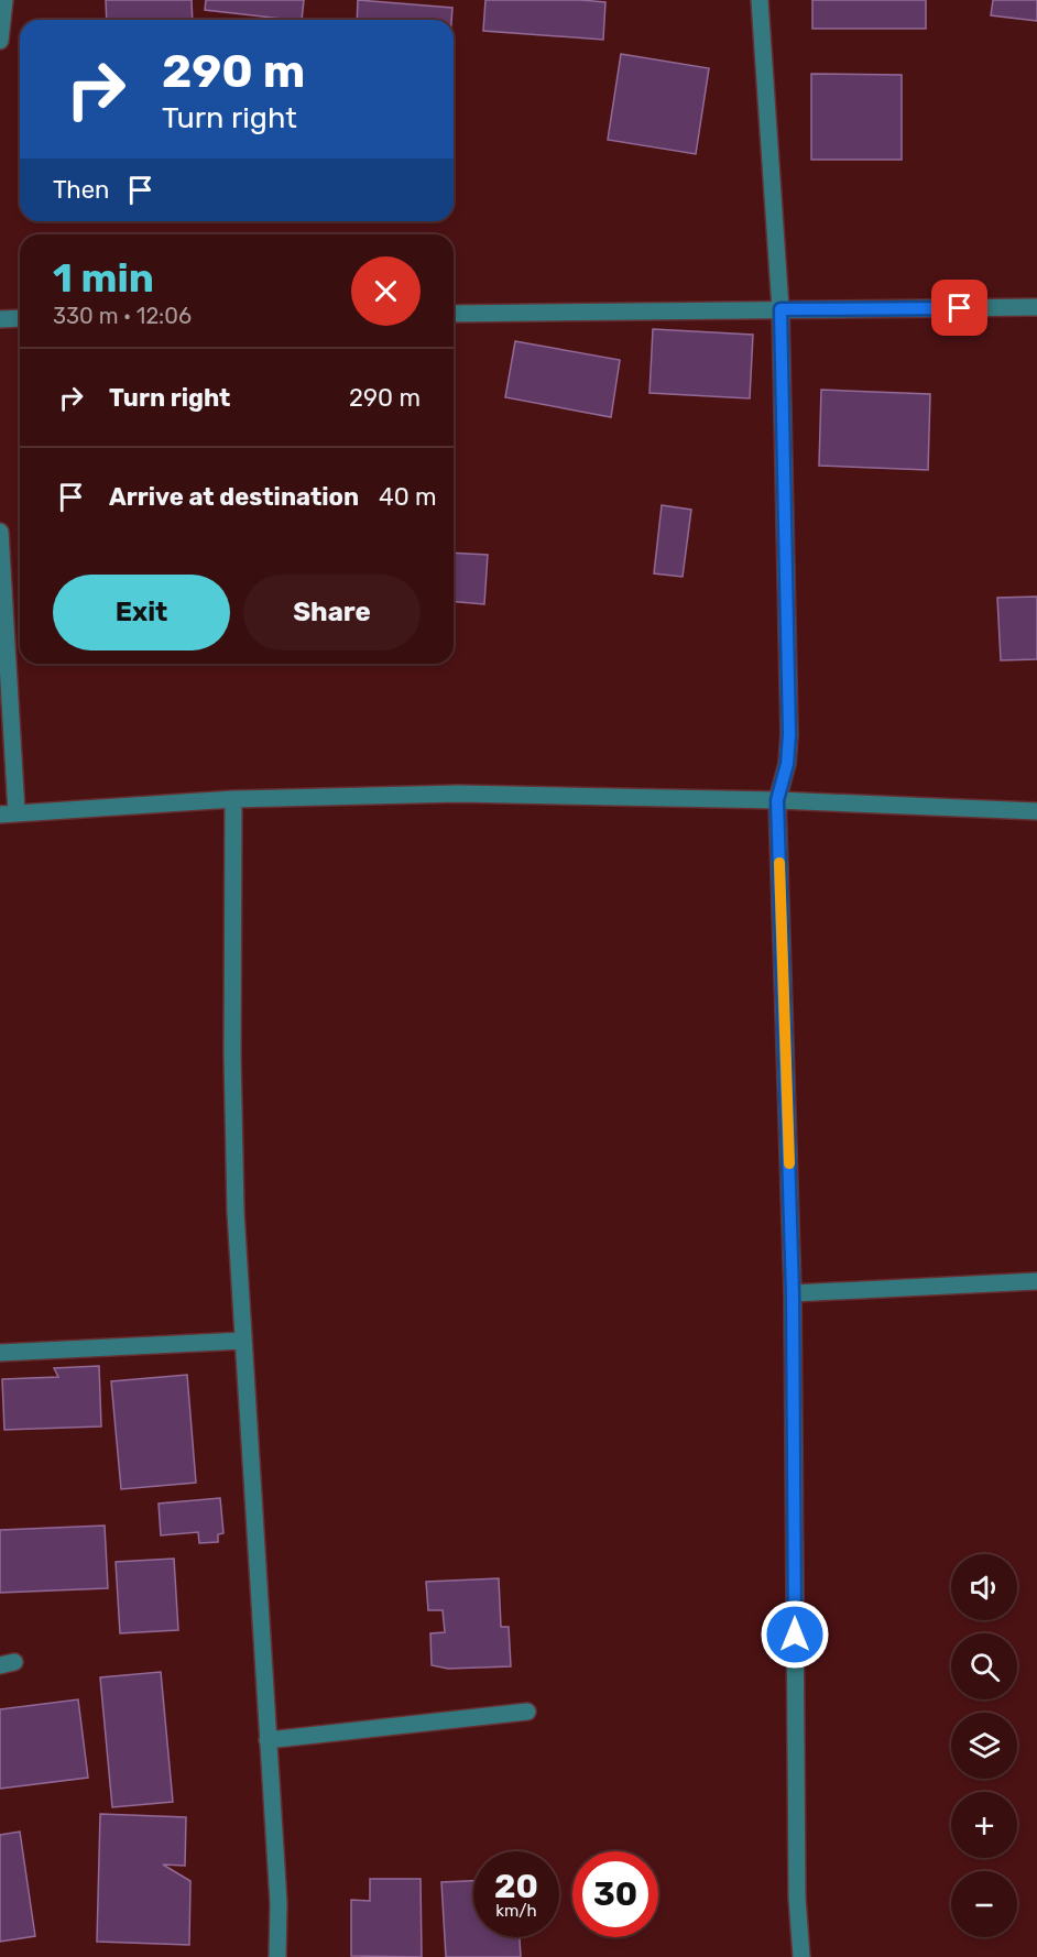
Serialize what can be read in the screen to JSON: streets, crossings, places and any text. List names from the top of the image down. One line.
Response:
{"page":{"turn":["290 m","Turn right"],"then":"Then","heading":["1 min","330 m · 12:06"],"list":[{"name":"Turn right","value":"290 m"},{"name":"Arrive at destination","value":"40 m"}],"buttons":["Exit","Share"],"map_buttons":["+","−"],"speed":"20 km/h","limit":"30"}}
